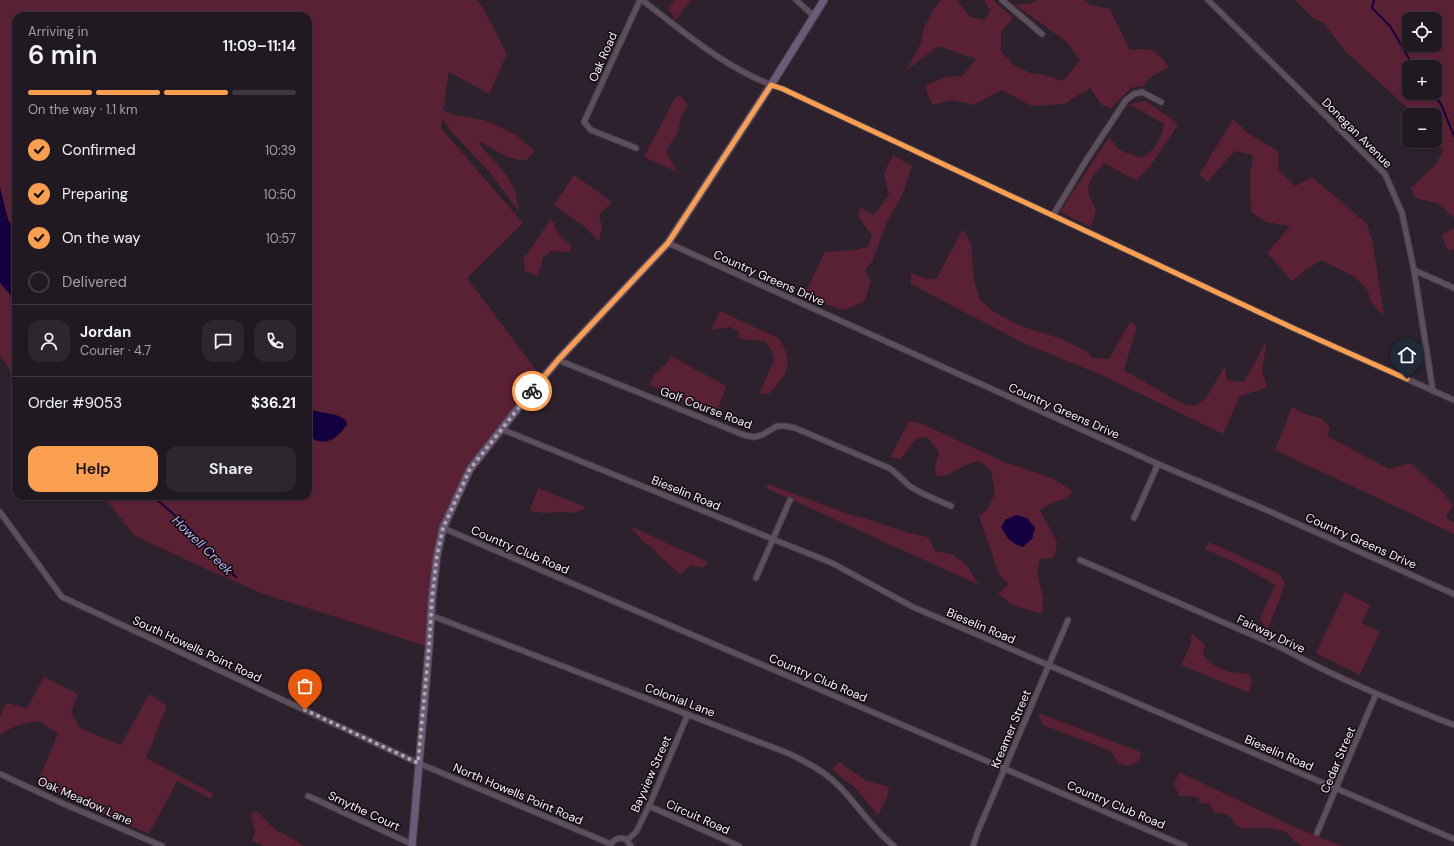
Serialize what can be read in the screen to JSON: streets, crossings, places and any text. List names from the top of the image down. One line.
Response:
{"streets":{"street":["Oak Road","Donegan Avenue","Country Greens Drive","Golf Course Road","Bieselin Road","Country Club Road","Fairway Drive","South Howells Point Road","Colonial Lane","Kreamer Street","Cedar Street","Bayview Street","North Howells Point Road","Oak Meadow Lane","Smythe Court","Circuit Road"]},"crossings":[["Bieselin Road","Kreamer Street"],["Bieselin Road","Cedar Street"],["Country Club Road","Kreamer Street"],["Fairway Drive","Cedar Street"],["South Howells Point Road","North Howells Point Road"],["Colonial Lane","Bayview Street"],["Bayview Street","Circuit Road"]],"water":["Howell Creek"],"page":{"map_buttons":["+","−"],"heading":["6 min","Arriving in","11:09–11:14"],"panel":["Jordan","Courier · 4.7","Order #9053","$36.21"],"bar":"On the way · 1.1 km","list":[["Confirmed","10:39"],["Preparing","10:50"],["On the way","10:57"],"Delivered"],"buttons":["Help","Share"]}}
